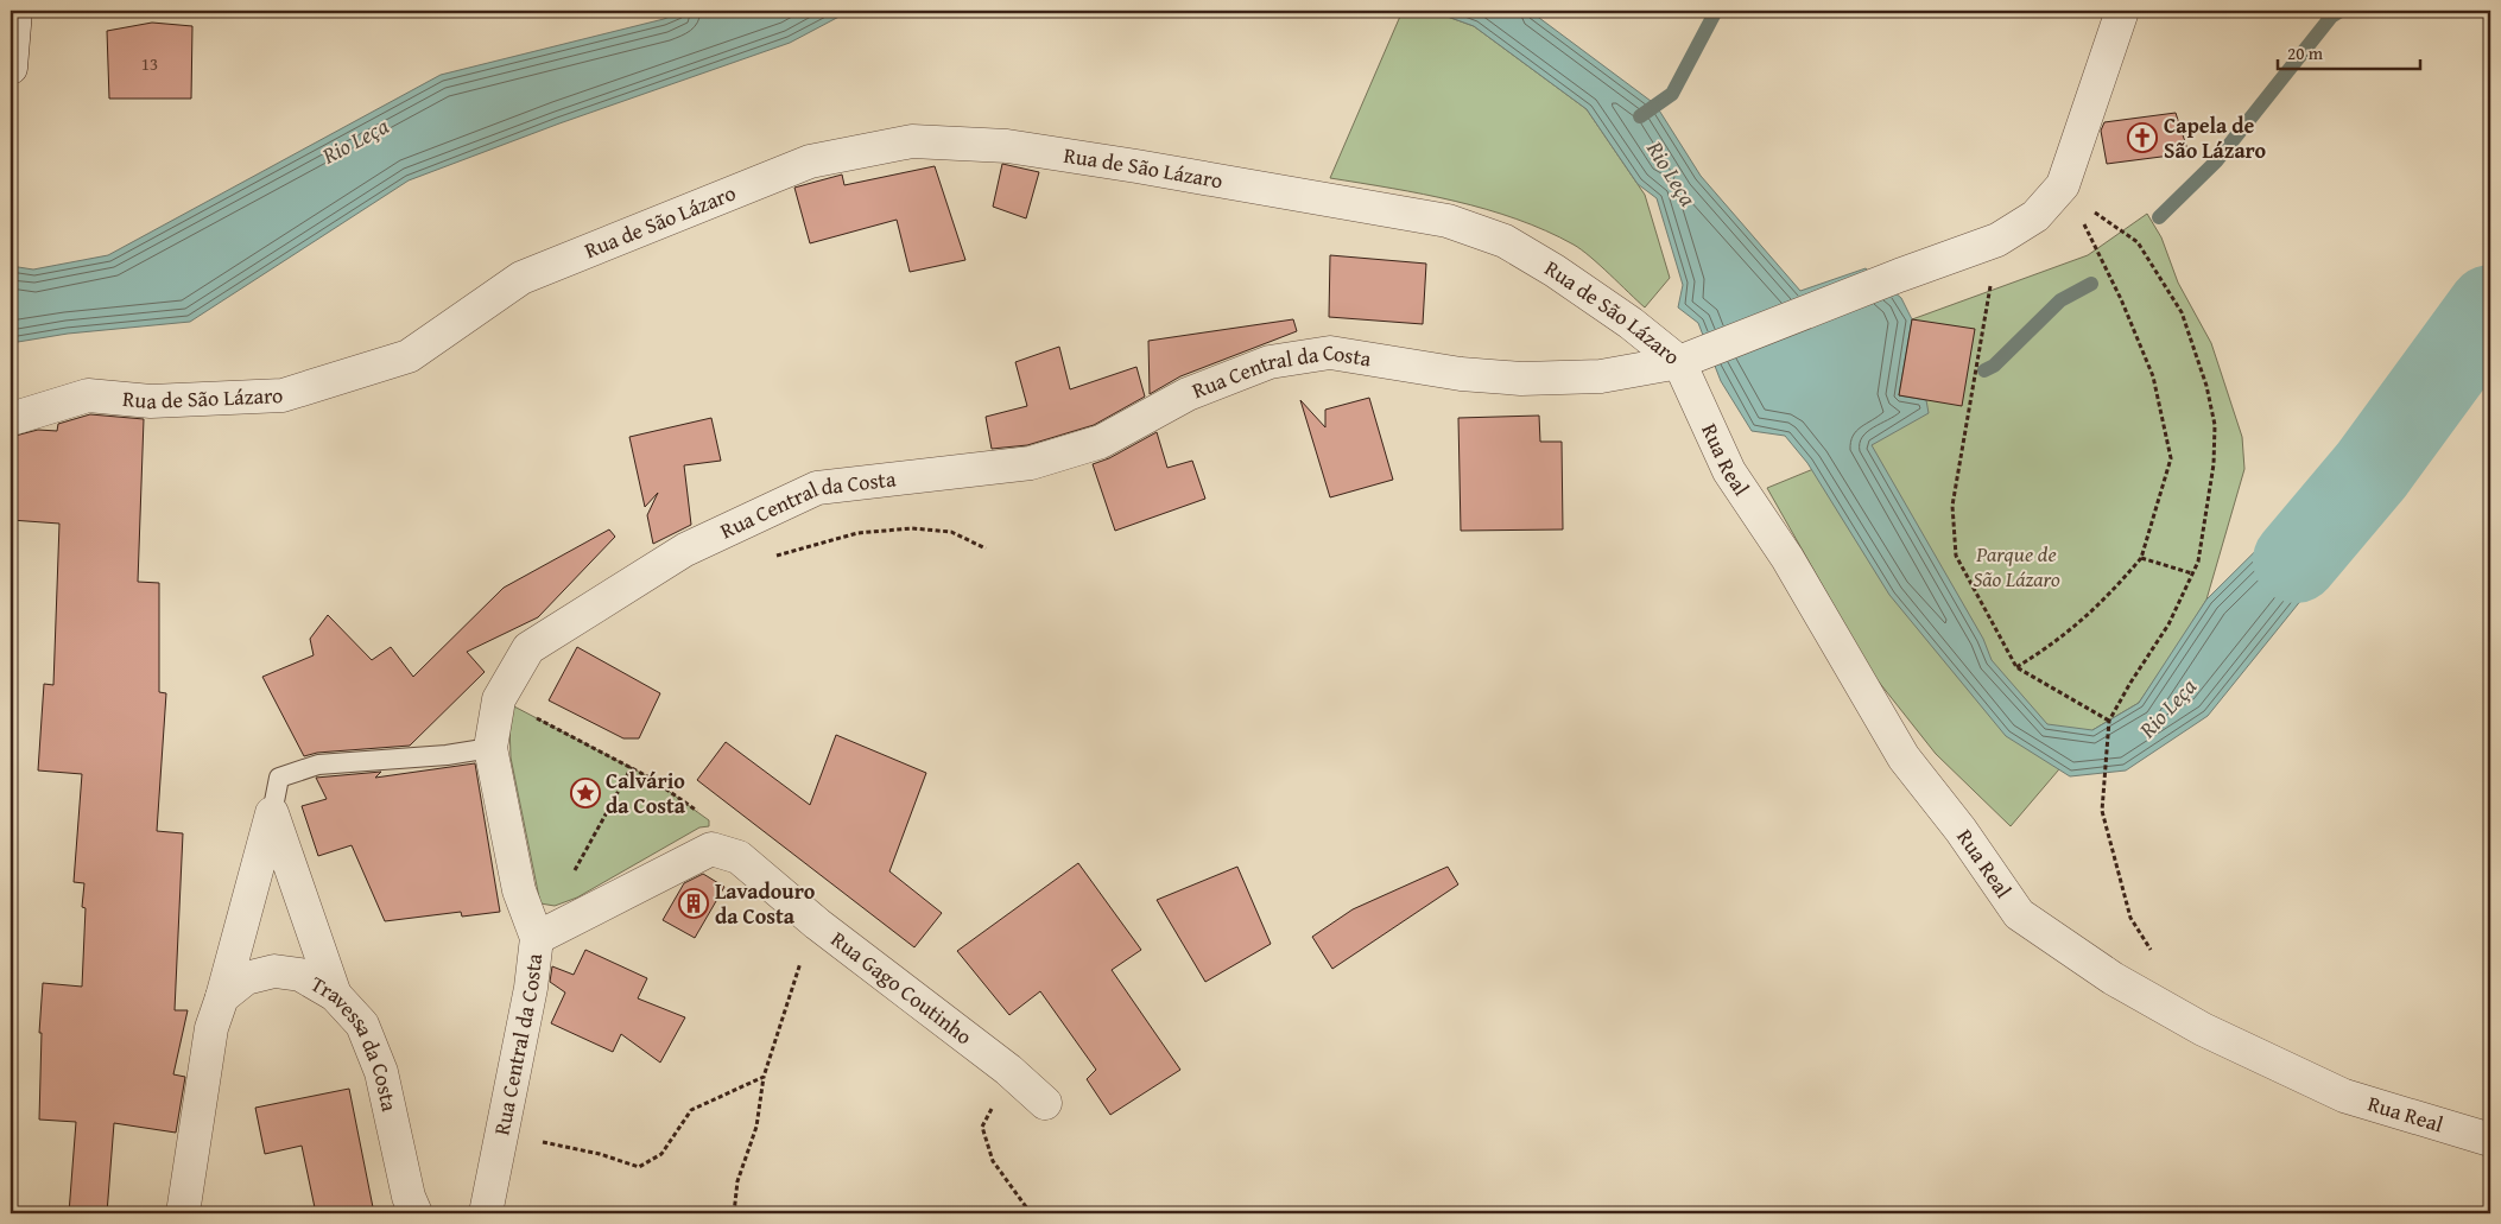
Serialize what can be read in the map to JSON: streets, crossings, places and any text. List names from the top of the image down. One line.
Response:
{"streets":{"street":["Rua de São Lázaro","Rua Central da Costa","Rua Real","Rua Gago Coutinho","Travessa da Costa"]},"crossings":[["Rua de São Lázaro","Rua Central da Costa"],["Rua de São Lázaro","Rua Real"],["Rua Central da Costa","Rua Real"],["Rua Central da Costa","Rua Gago Coutinho"]],"water":["Rio Leça"],"parks":["Parque de São Lázaro"],"places":{"church":["Capela de São Lázaro"],"place":["Calvário da Costa"],"building":["Lavadouro da Costa"]},"house_numbers":["13"],"scale_bar":"20 m"}
